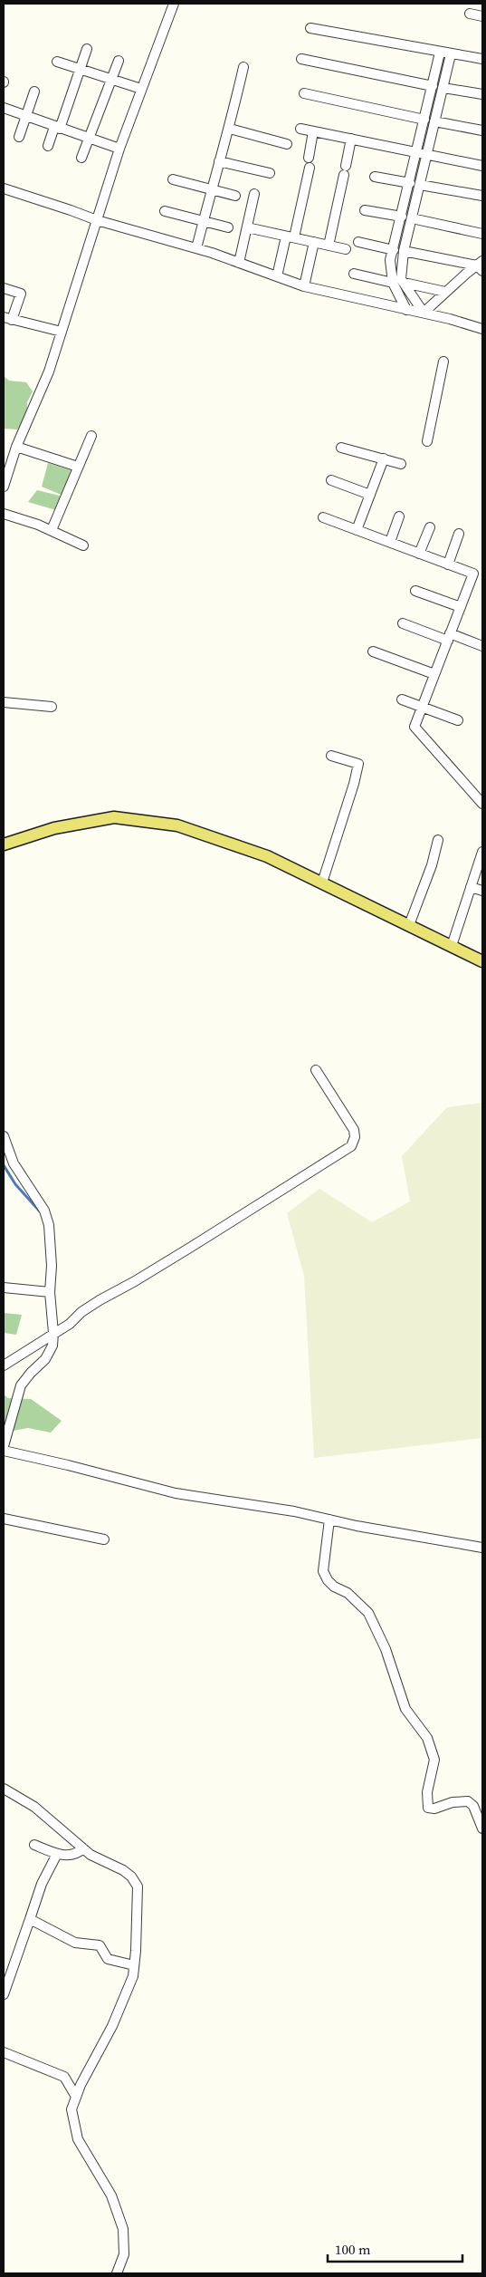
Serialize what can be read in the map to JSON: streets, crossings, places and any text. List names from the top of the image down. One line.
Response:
{"scale_bar":"100 m"}
